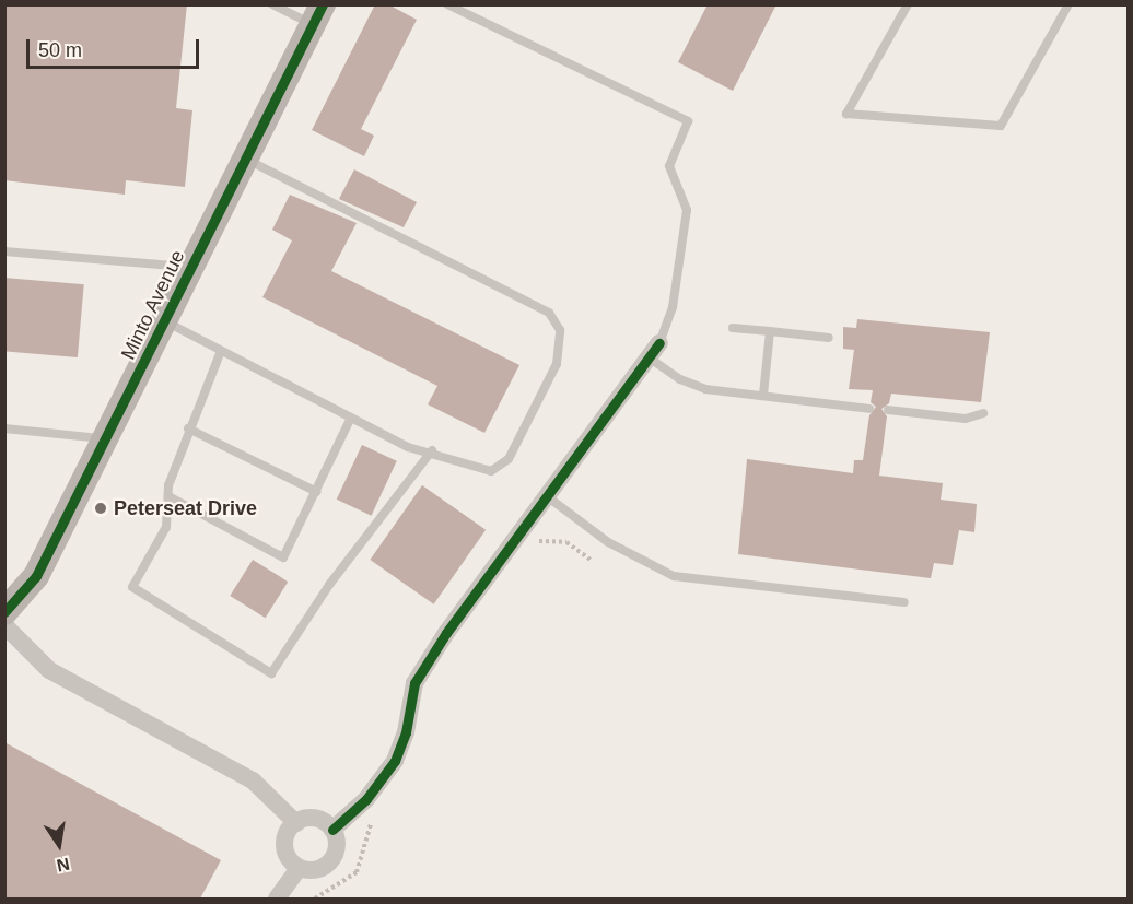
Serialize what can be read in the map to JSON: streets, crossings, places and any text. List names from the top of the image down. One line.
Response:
{"streets":{"street":["Minto Avenue"]},"places":["Peterseat Drive"],"scale_bar":"50 m","north":"bottom"}
